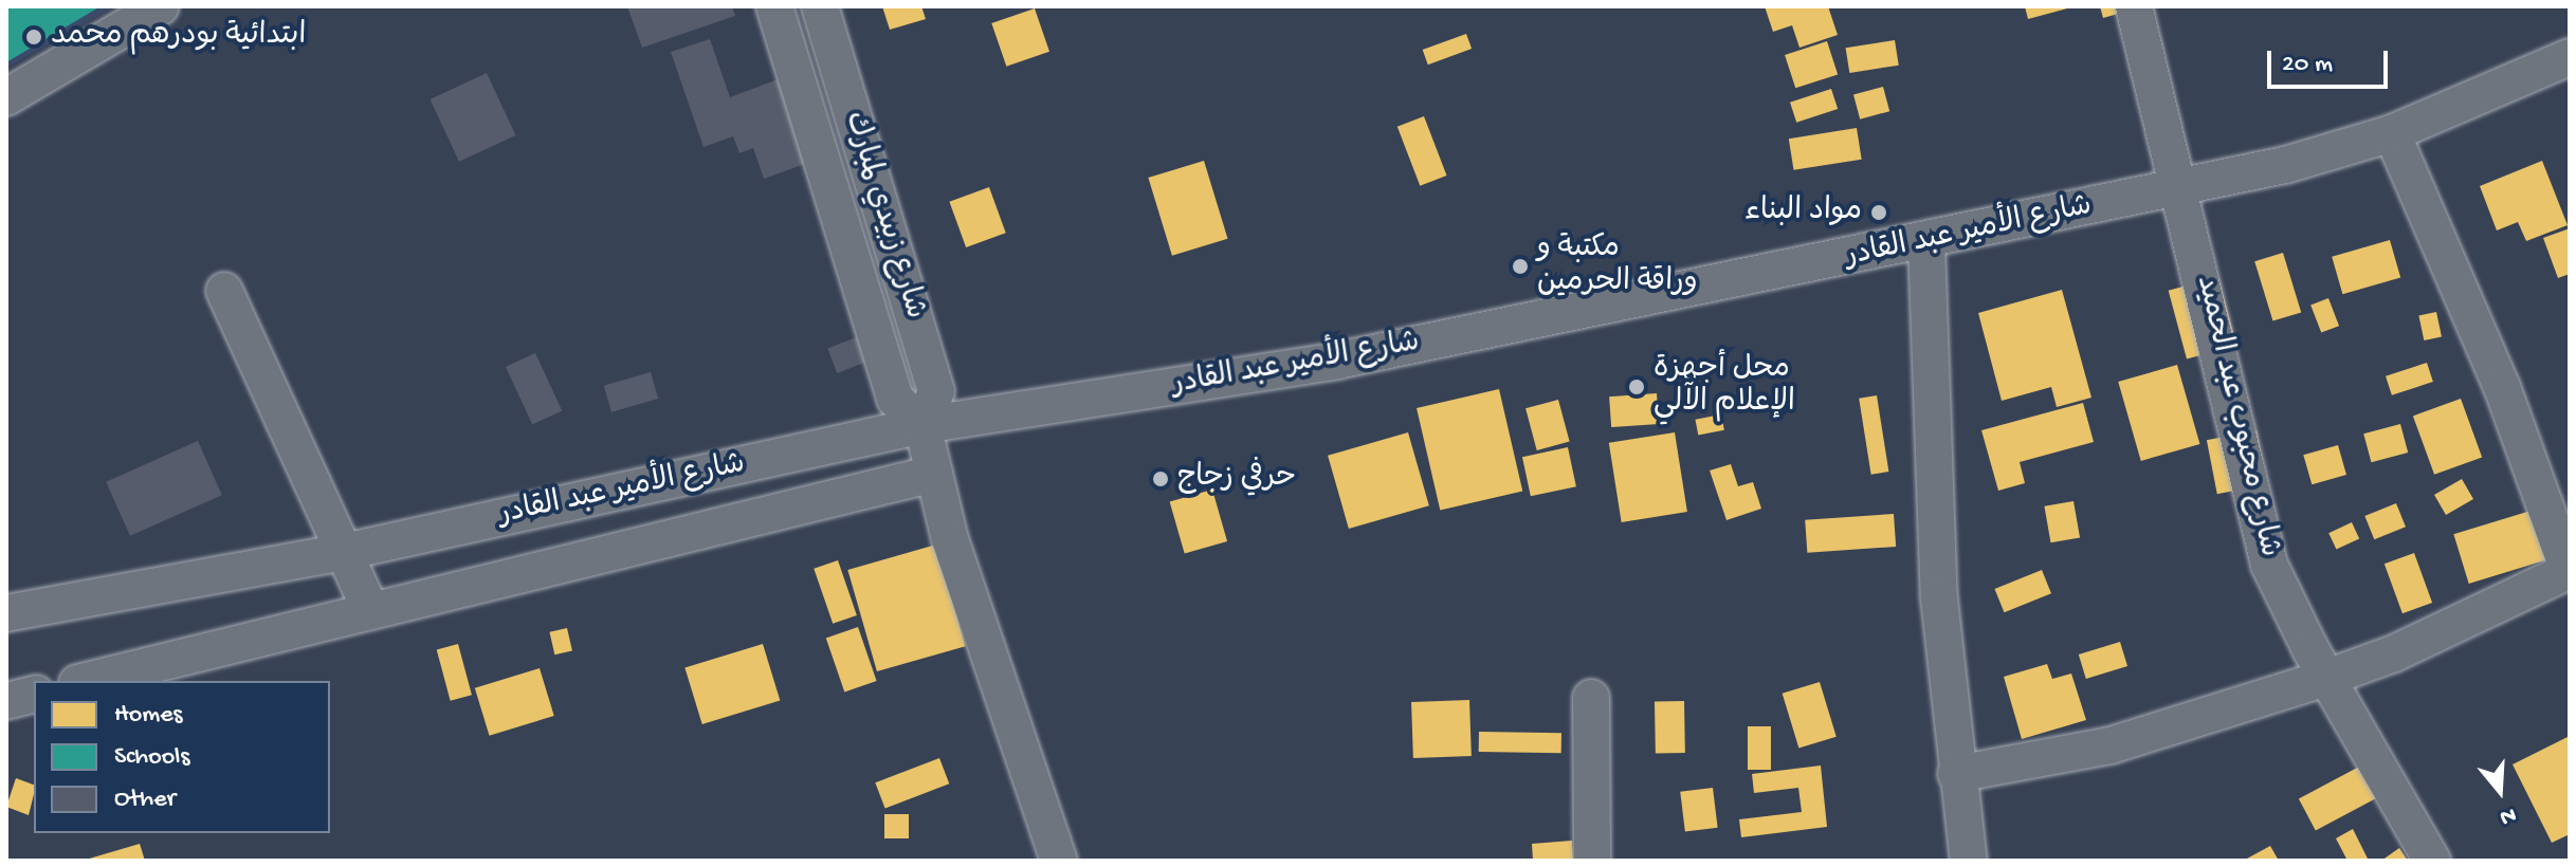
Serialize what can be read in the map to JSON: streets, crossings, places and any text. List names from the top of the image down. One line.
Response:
{"streets":{"street":["شارع زبيدي لمبارك","شارع الأمير عبد القادر","شارع محبوب عبد الحميد"]},"crossings":[["شارع زبيدي لمبارك","شارع الأمير عبد القادر"],["شارع الأمير عبد القادر","شارع محبوب عبد الحميد"]],"places":["ابتدائية بودرهم محمد","مواد البناء","مكتبة و وراقة الحرمين","محل أجهزة الإعلام الآلي","حرفي زجاج"],"legend":["Homes","Schools","Other"],"scale_bar":"20 m","north":"bottom"}
